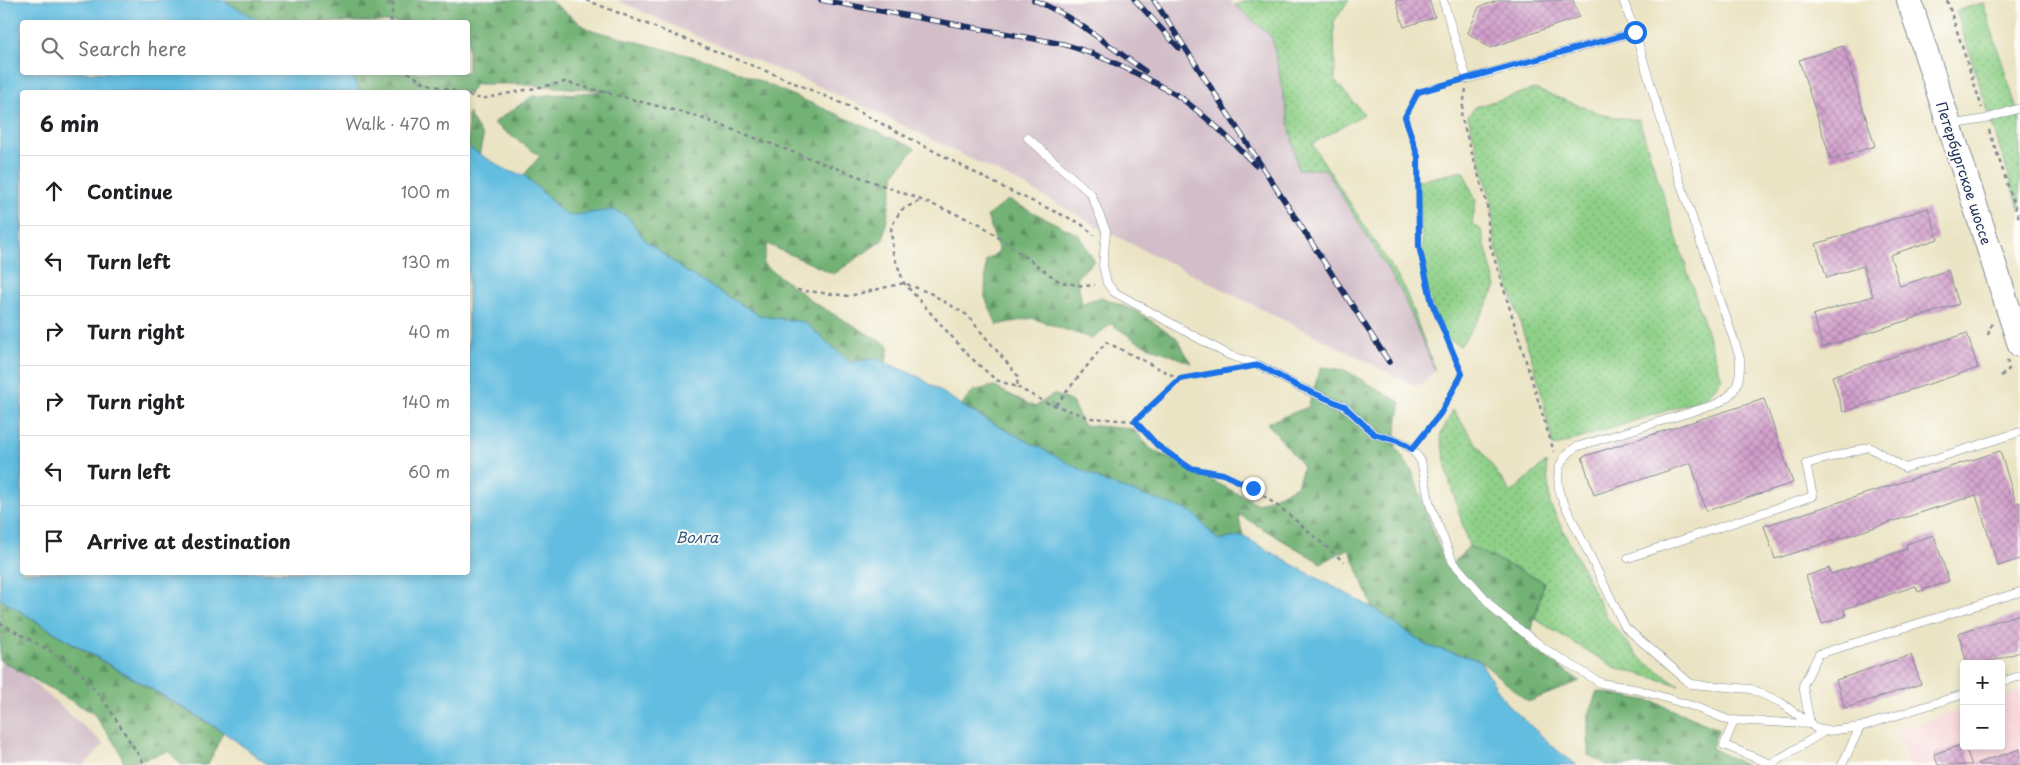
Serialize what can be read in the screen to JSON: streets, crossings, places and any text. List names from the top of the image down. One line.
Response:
{"streets":{"main road":["Петербургское шоссе"]},"water":["Волга"],"page":{"search":"Search here","heading":["6 min","Walk · 470 m"],"list":[["Continue","100 m"],["Turn left","130 m"],["Turn right","40 m"],["Turn right","140 m"],["Turn left","60 m"],"Arrive at destination"],"map_buttons":["+","−"]}}
